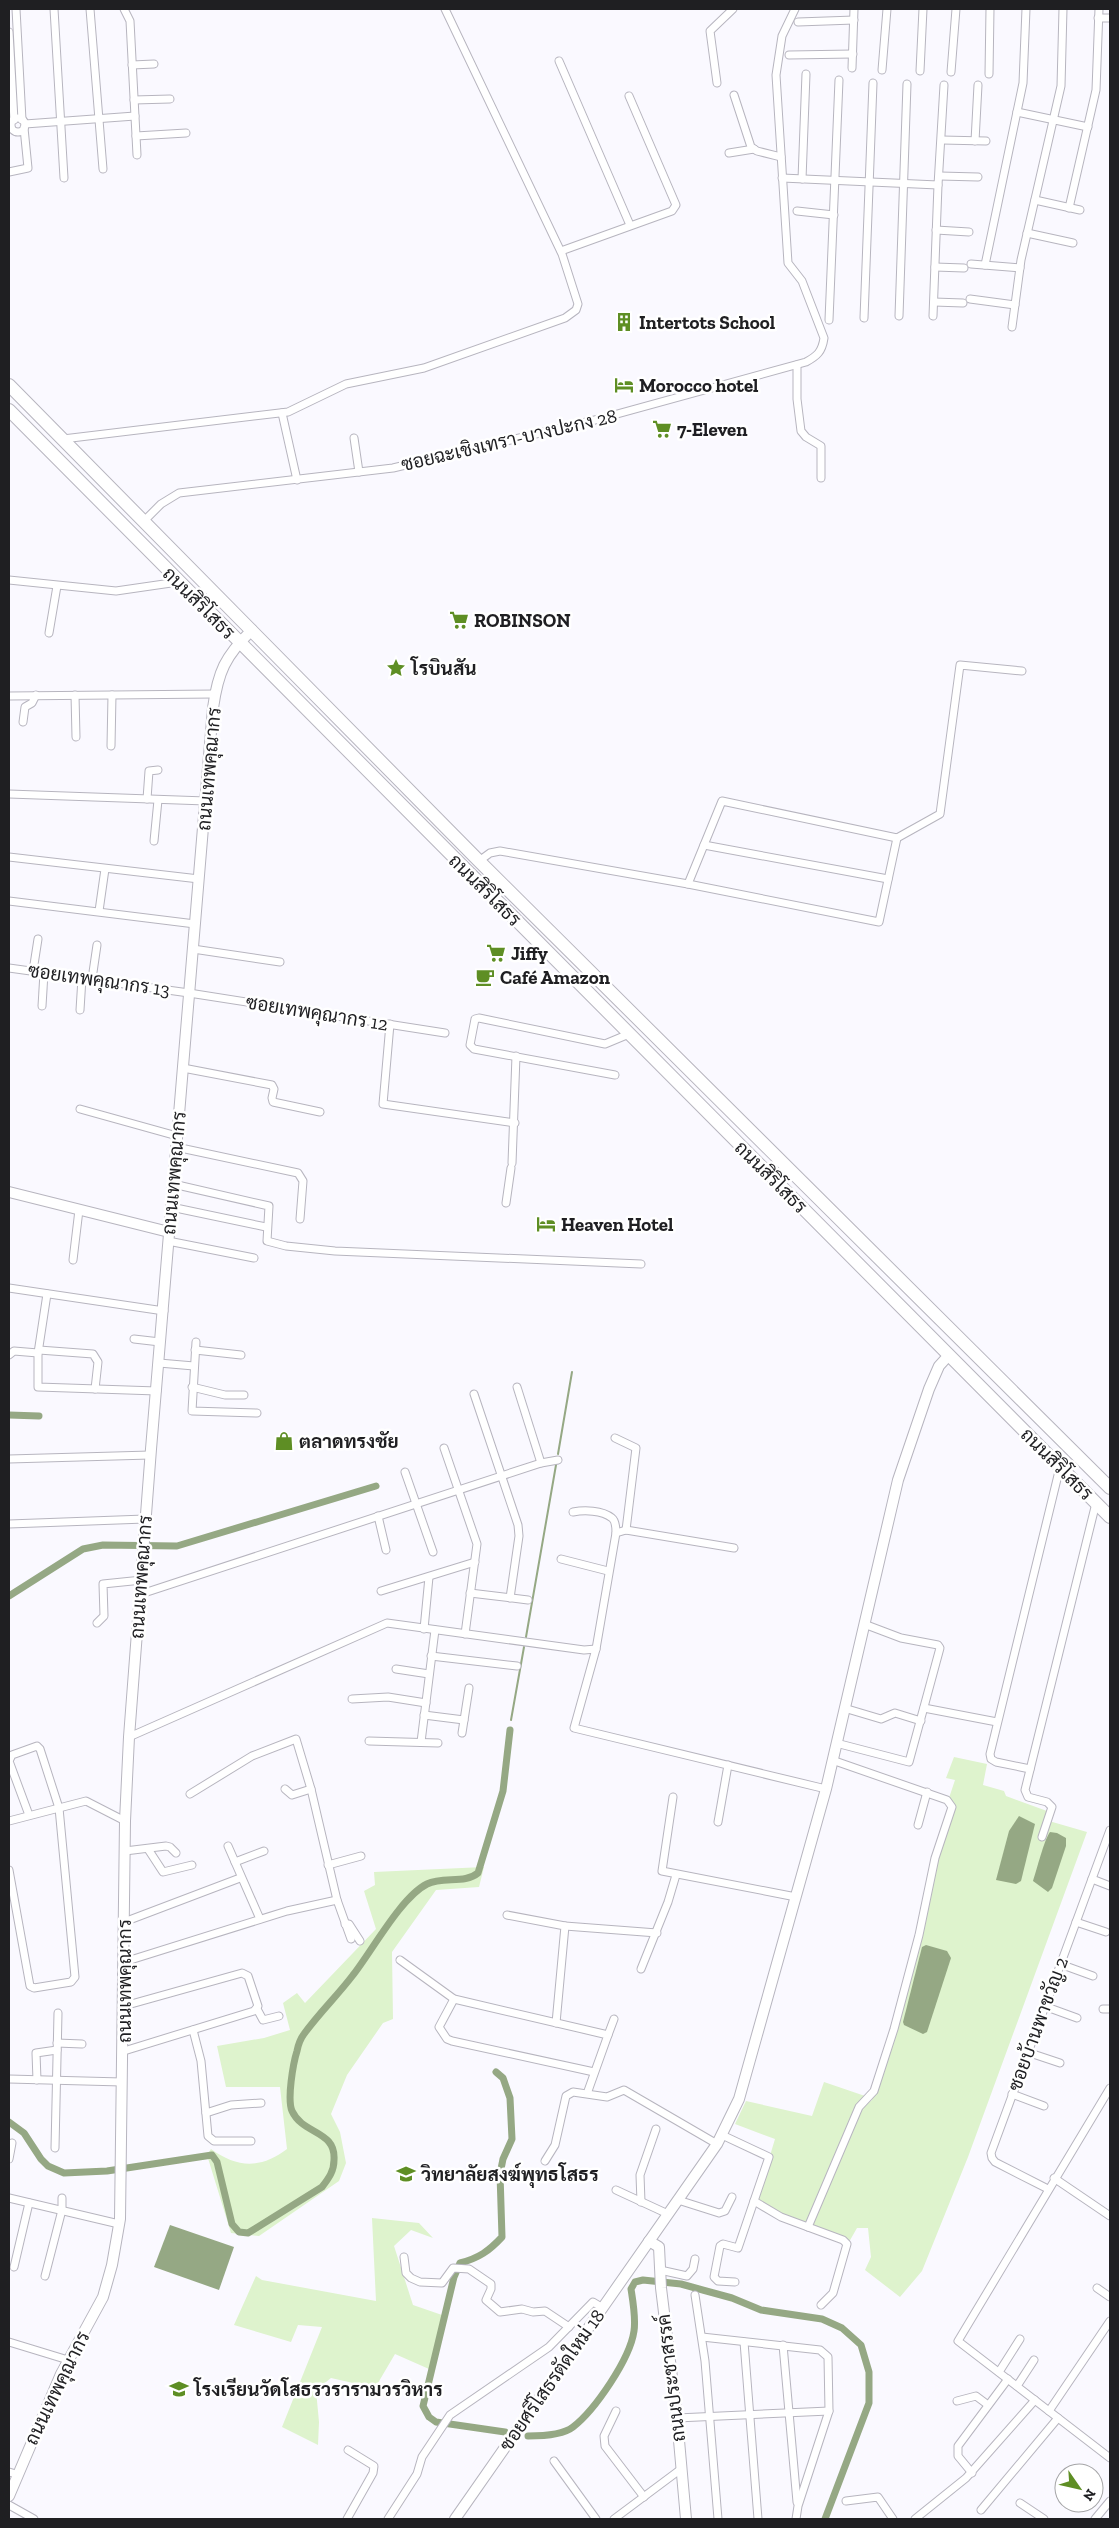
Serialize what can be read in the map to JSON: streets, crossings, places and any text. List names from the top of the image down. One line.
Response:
{"streets":{"highway":["ถนนสิริโสธร"],"main road":["ถนนเทพคุณากร","ถนนประชาสรรค์","ซอยศรีโสธรตัดใหม่ 18"],"street":["ซอยฉะเชิงเทรา-บางปะกง 28","ซอยเทพคุณากร 13","ซอยเทพคุณากร 12","ซอยบ้านพาขวัญ 2"]},"crossings":[["ซอยฉะเชิงเทรา-บางปะกง 28","ถนนสิริโสธร"],["ถนนสิริโสธร","ถนนเทพคุณากร"],["ถนนสิริโสธร","ซอยศรีโสธรตัดใหม่ 18"],["ถนนเทพคุณากร","ซอยเทพคุณากร 13"],["ถนนเทพคุณากร","ซอยเทพคุณากร 12"],["ซอยเทพคุณากร 13","ซอยเทพคุณากร 12"],["ถนนประชาสรรค์","ซอยศรีโสธรตัดใหม่ 18"]],"places":{"building":["Intertots School"],"hotel":["Morocco hotel","Heaven Hotel"],"supermarket":["7-Eleven","ROBINSON","Jiffy"],"place":["โรบินสัน"],"cafe":["Café Amazon"],"shop":["ตลาดทรงชัย"],"school or university":["วิทยาลัยสงฆ์พุทธโสธร","โรงเรียนวัดโสธรวรารามวรวิหาร"]},"north":"bottom right"}
